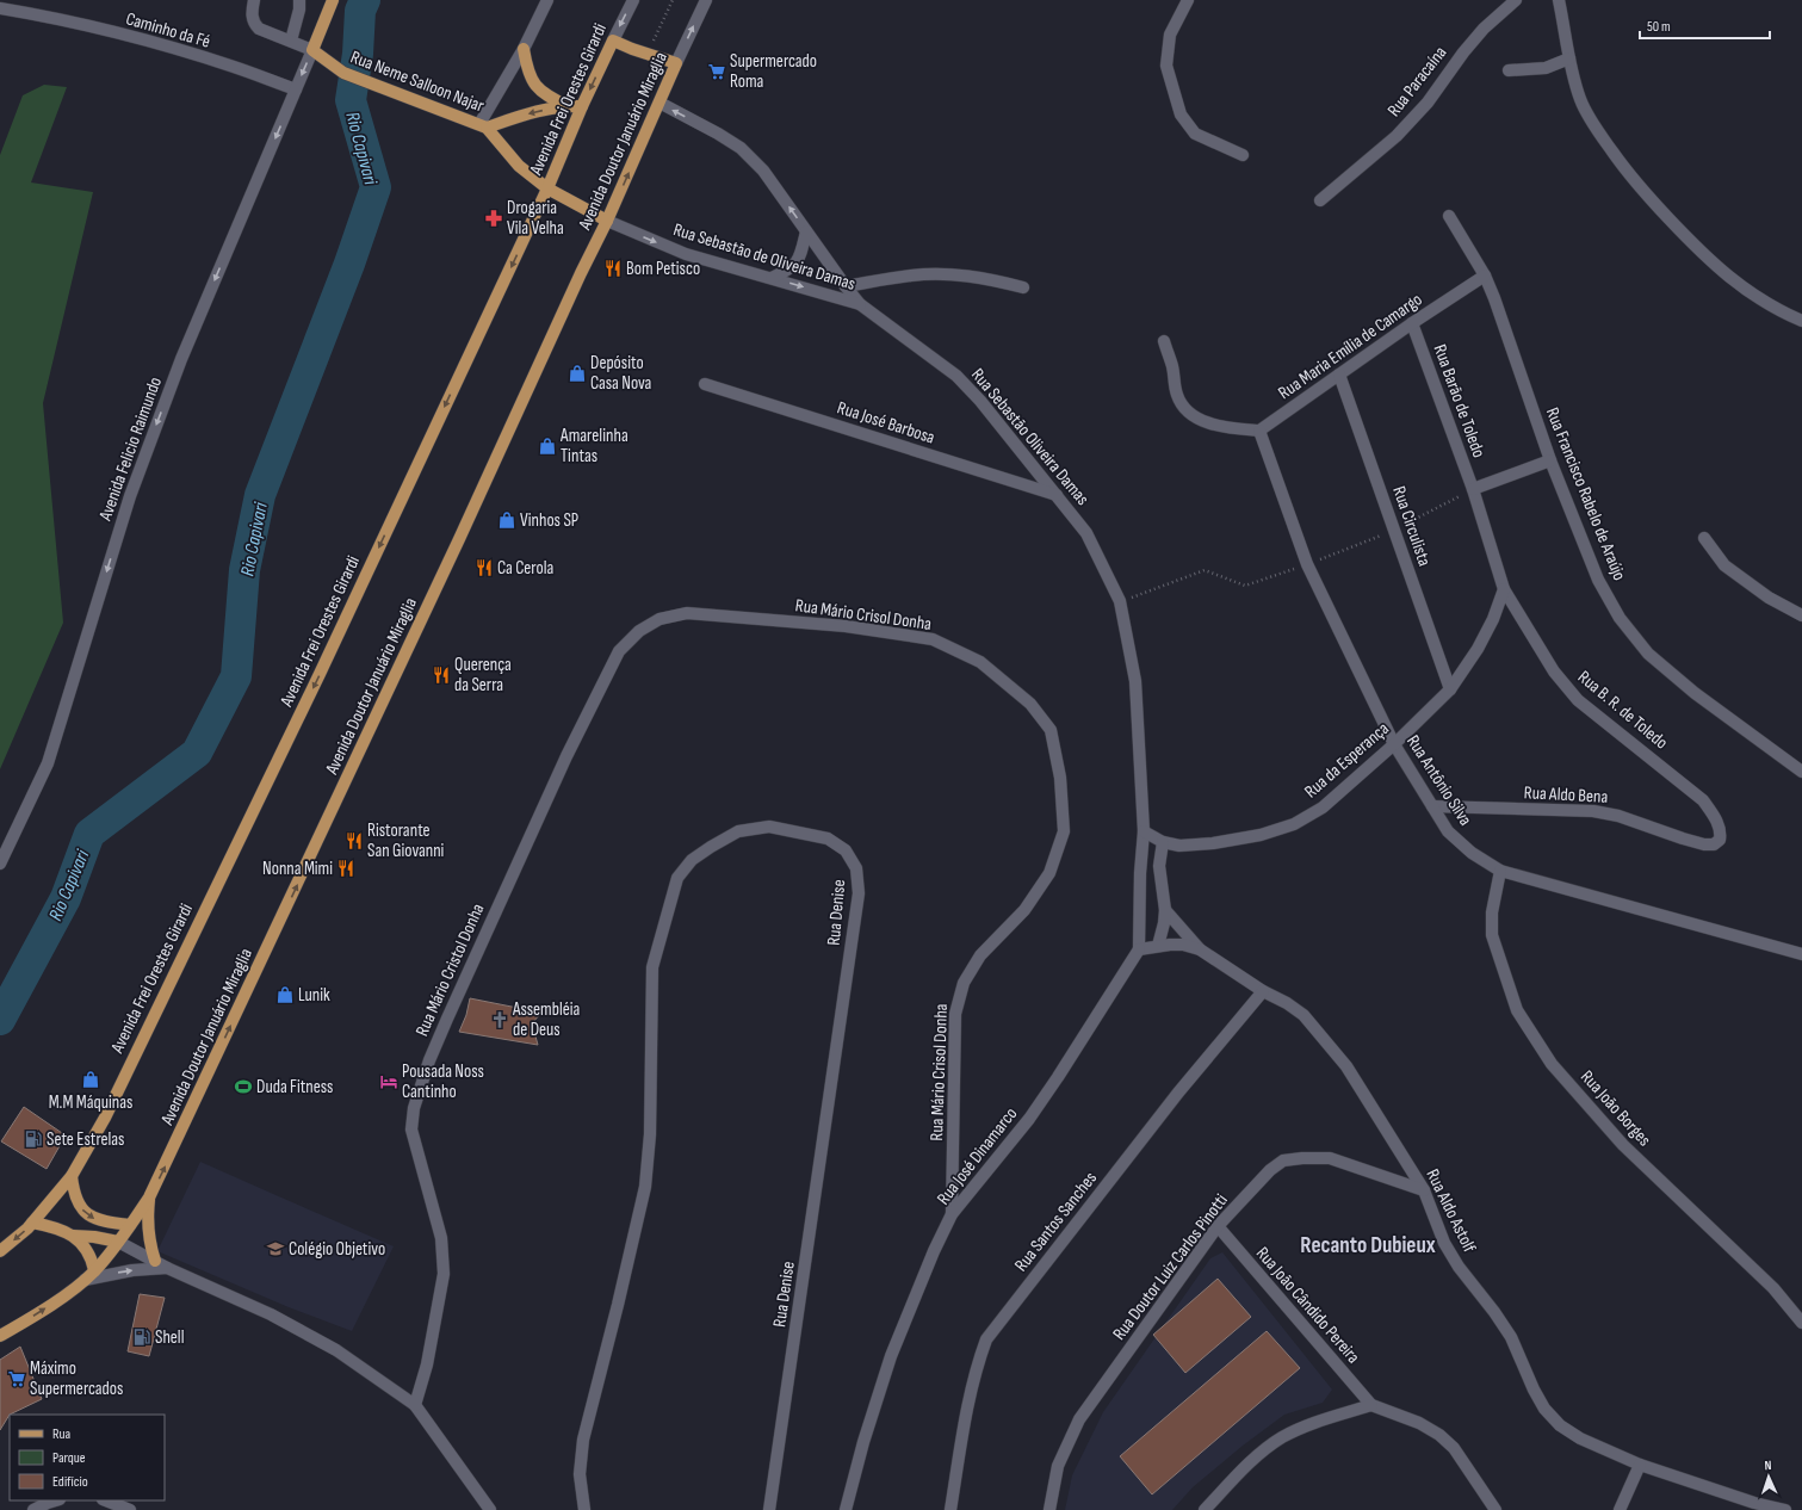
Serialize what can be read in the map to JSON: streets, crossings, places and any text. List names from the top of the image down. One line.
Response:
{"streets":{"main road":["Rua Neme Salloon Najar","Avenida Frei Orestes Girardi","Avenida Doutor Januário Miraglia"],"street":["Caminho da Fé","Rua Paracaína","Rua Sebastão de Oliveira Damas","Rua Maria Emília de Camargo","Rua Barão de Toledo","Rua José Barbosa","Rua Sebastão Oliveira Damas","Avenida Felicio Raimundo","Rua Francisco Rabelo de Araújo","Rua Circulista","Rua Mário Crisol Donha","Rua B. R. de Toledo","Rua da Esperança","Rua Antônio Silva","Rua Aldo Bena","Rua Denise","Rua Mário Cristol Donha","Rua João Borges","Rua José Dinamarco","Rua Aldo Astolf","Rua Santos Sanches","Rua Doutor Luiz Carlos Pinotti","Rua João Cândido Pereira"]},"crossings":[["Caminho da Fé","Avenida Felicio Raimundo"],["Rua Neme Salloon Najar","Avenida Felicio Raimundo"],["Avenida Doutor Januário Miraglia","Rua Sebastão de Oliveira Damas"],["Avenida Doutor Januário Miraglia","Rua Sebastão Oliveira Damas"],["Rua Sebastão de Oliveira Damas","Rua Sebastão Oliveira Damas"],["Rua Maria Emília de Camargo","Rua Barão de Toledo"],["Rua Maria Emília de Camargo","Rua Francisco Rabelo de Araújo"],["Rua Maria Emília de Camargo","Rua Circulista"],["Rua Maria Emília de Camargo","Rua Antônio Silva"],["Rua Barão de Toledo","Rua B. R. de Toledo"],["Rua José Barbosa","Rua Sebastão Oliveira Damas"],["Rua Sebastão Oliveira Damas","Rua da Esperança"],["Rua Sebastão Oliveira Damas","Rua José Dinamarco"],["Rua Sebastão Oliveira Damas","Rua Aldo Astolf"],["Rua Circulista","Rua da Esperança"],["Rua Mário Crisol Donha","Rua Mário Cristol Donha"],["Rua Mário Crisol Donha","Rua José Dinamarco"],["Rua B. R. de Toledo","Rua da Esperança"],["Rua B. R. de Toledo","Rua Aldo Bena"],["Rua da Esperança","Rua Antônio Silva"],["Rua Antônio Silva","Rua Aldo Bena"],["Rua Antônio Silva","Rua João Borges"],["Rua José Dinamarco","Rua Aldo Astolf"],["Rua Aldo Astolf","Rua Santos Sanches"],["Rua Aldo Astolf","Rua Doutor Luiz Carlos Pinotti"],["Rua Doutor Luiz Carlos Pinotti","Rua João Cândido Pereira"]],"one_way":["Avenida Frei Orestes Girardi","Avenida Doutor Januário Miraglia","Rua Sebastão de Oliveira Damas","Avenida Felicio Raimundo"],"districts":["Recanto Dubieux"],"water":["Rio Capivari"],"places":{"supermarket":["Supermercado Roma","Máximo Supermercados"],"pharmacy":["Drogaria Vila Velha"],"restaurant":["Bom Petisco","Ca Cerola","Querença da Serra","Ristorante San Giovanni","Nonna Mimi"],"shop":["Depósito Casa Nova","Amarelinha Tintas","Vinhos SP","Lunik","M.M Máquinas"],"church":["Assembléia de Deus"],"hotel":["Pousada Noss Cantinho"],"sports":["Duda Fitness"],"fuel station":["Sete Estrelas","Shell"],"school or university":["Colégio Objetivo"]},"legend":["Rua","Parque","Edifício"],"scale_bar":"50 m","north":"top"}
